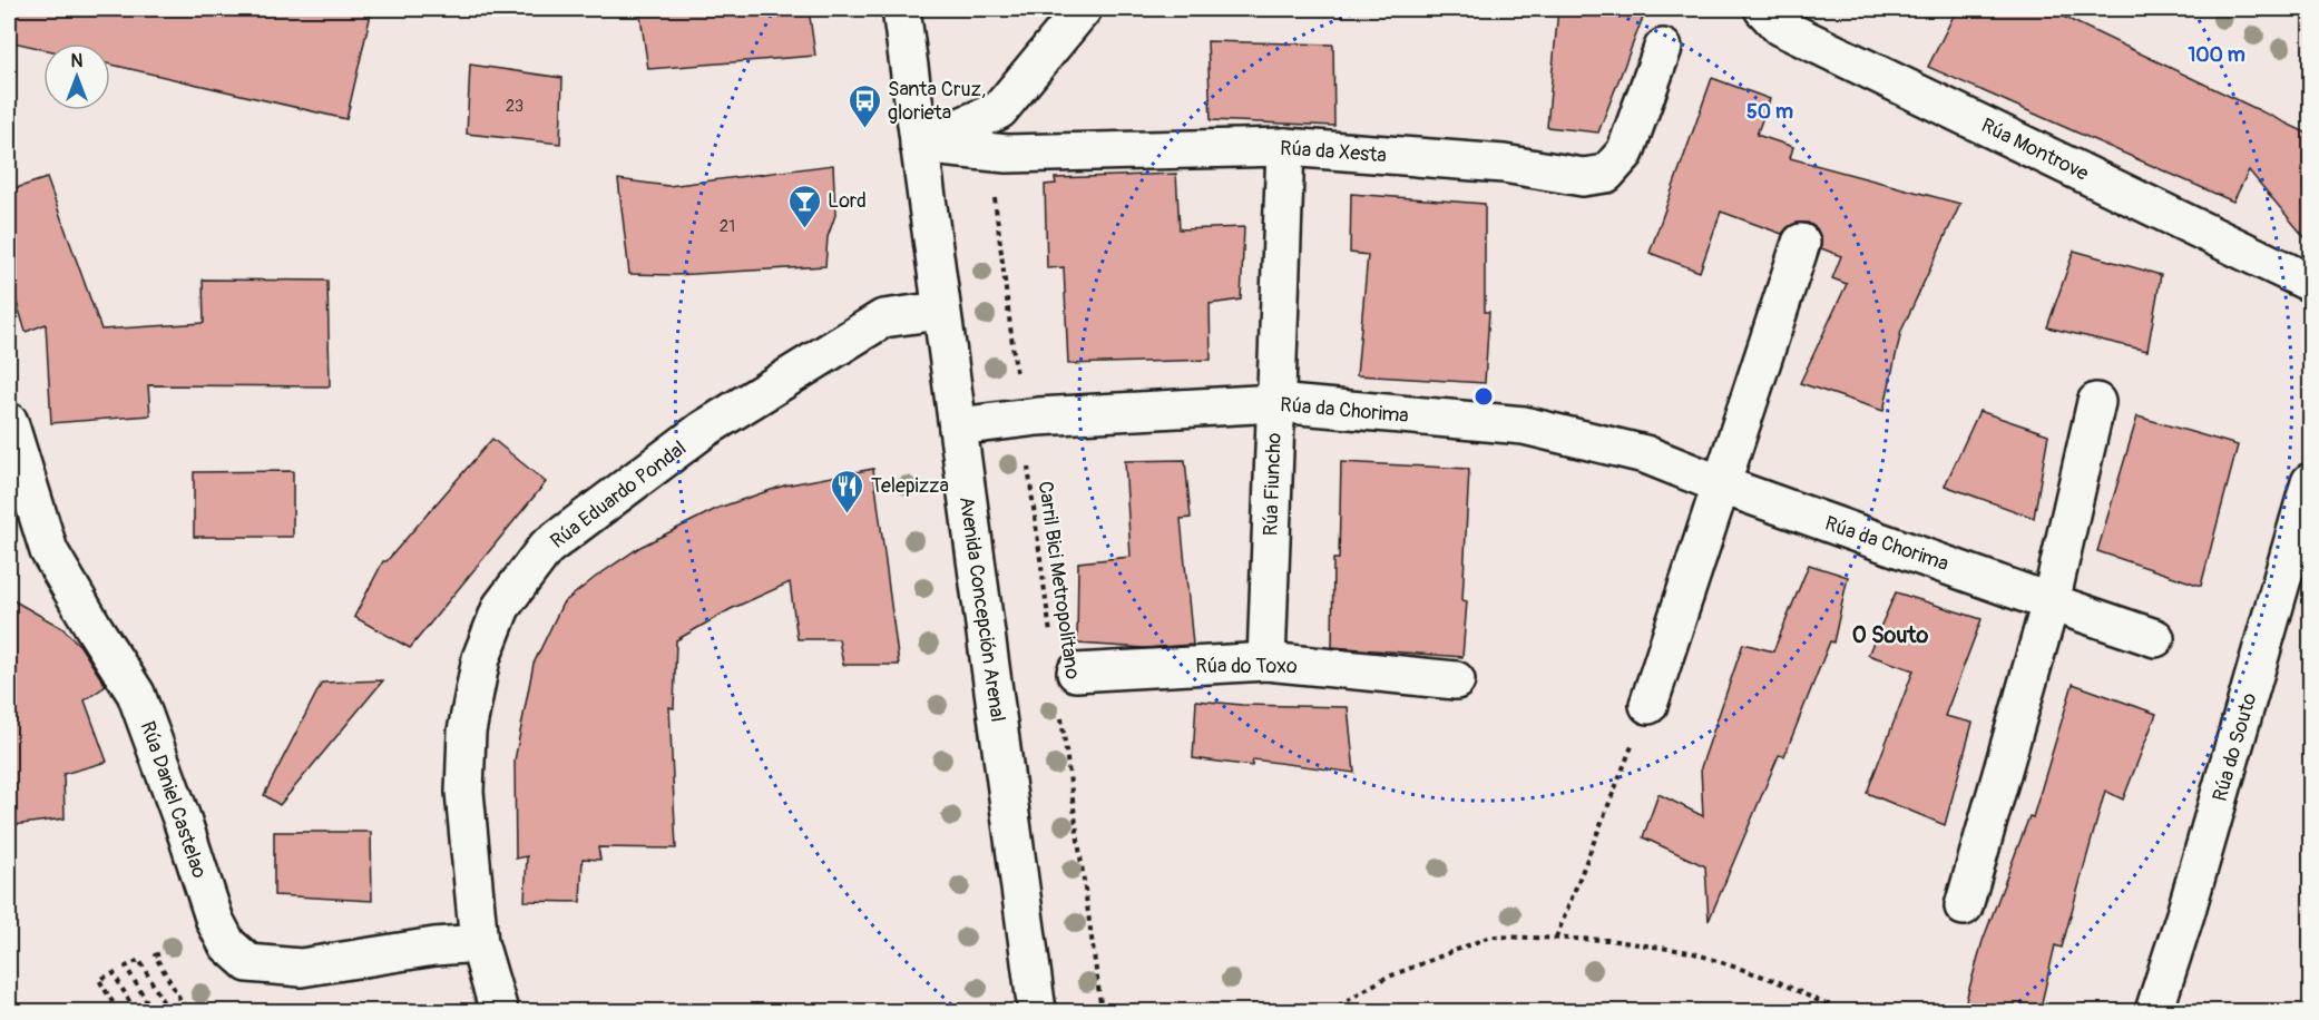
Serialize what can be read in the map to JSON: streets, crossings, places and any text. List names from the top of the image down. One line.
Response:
{"streets":{"street":["Rúa Montrove","Rúa da Xesta","Rúa da Chorima","Rúa Fiuncho","Rúa Eduardo Pondal","Avenida Concepción Arenal","Rúa do Toxo","Rúa do Souto","Rúa Daniel Castelao"],"path":["Carril Bici Metropolitano"]},"crossings":[["Rúa da Xesta","Rúa Fiuncho"],["Rúa da Xesta","Carril Bici Metropolitano"],["Rúa da Xesta","Avenida Concepción Arenal"],["Rúa da Chorima","Rúa Fiuncho"],["Rúa da Chorima","Carril Bici Metropolitano"],["Rúa da Chorima","Avenida Concepción Arenal"],["Rúa Fiuncho","Rúa do Toxo"],["Rúa Eduardo Pondal","Avenida Concepción Arenal"],["Rúa Eduardo Pondal","Rúa Daniel Castelao"]],"districts":["O Souto"],"places":{"bus stop":["Santa Cruz, glorieta"],"bar":["Lord"],"restaurant":["Telepizza"]},"house_numbers":["23","21"],"north":"top","rings":["100 m","50 m"]}
